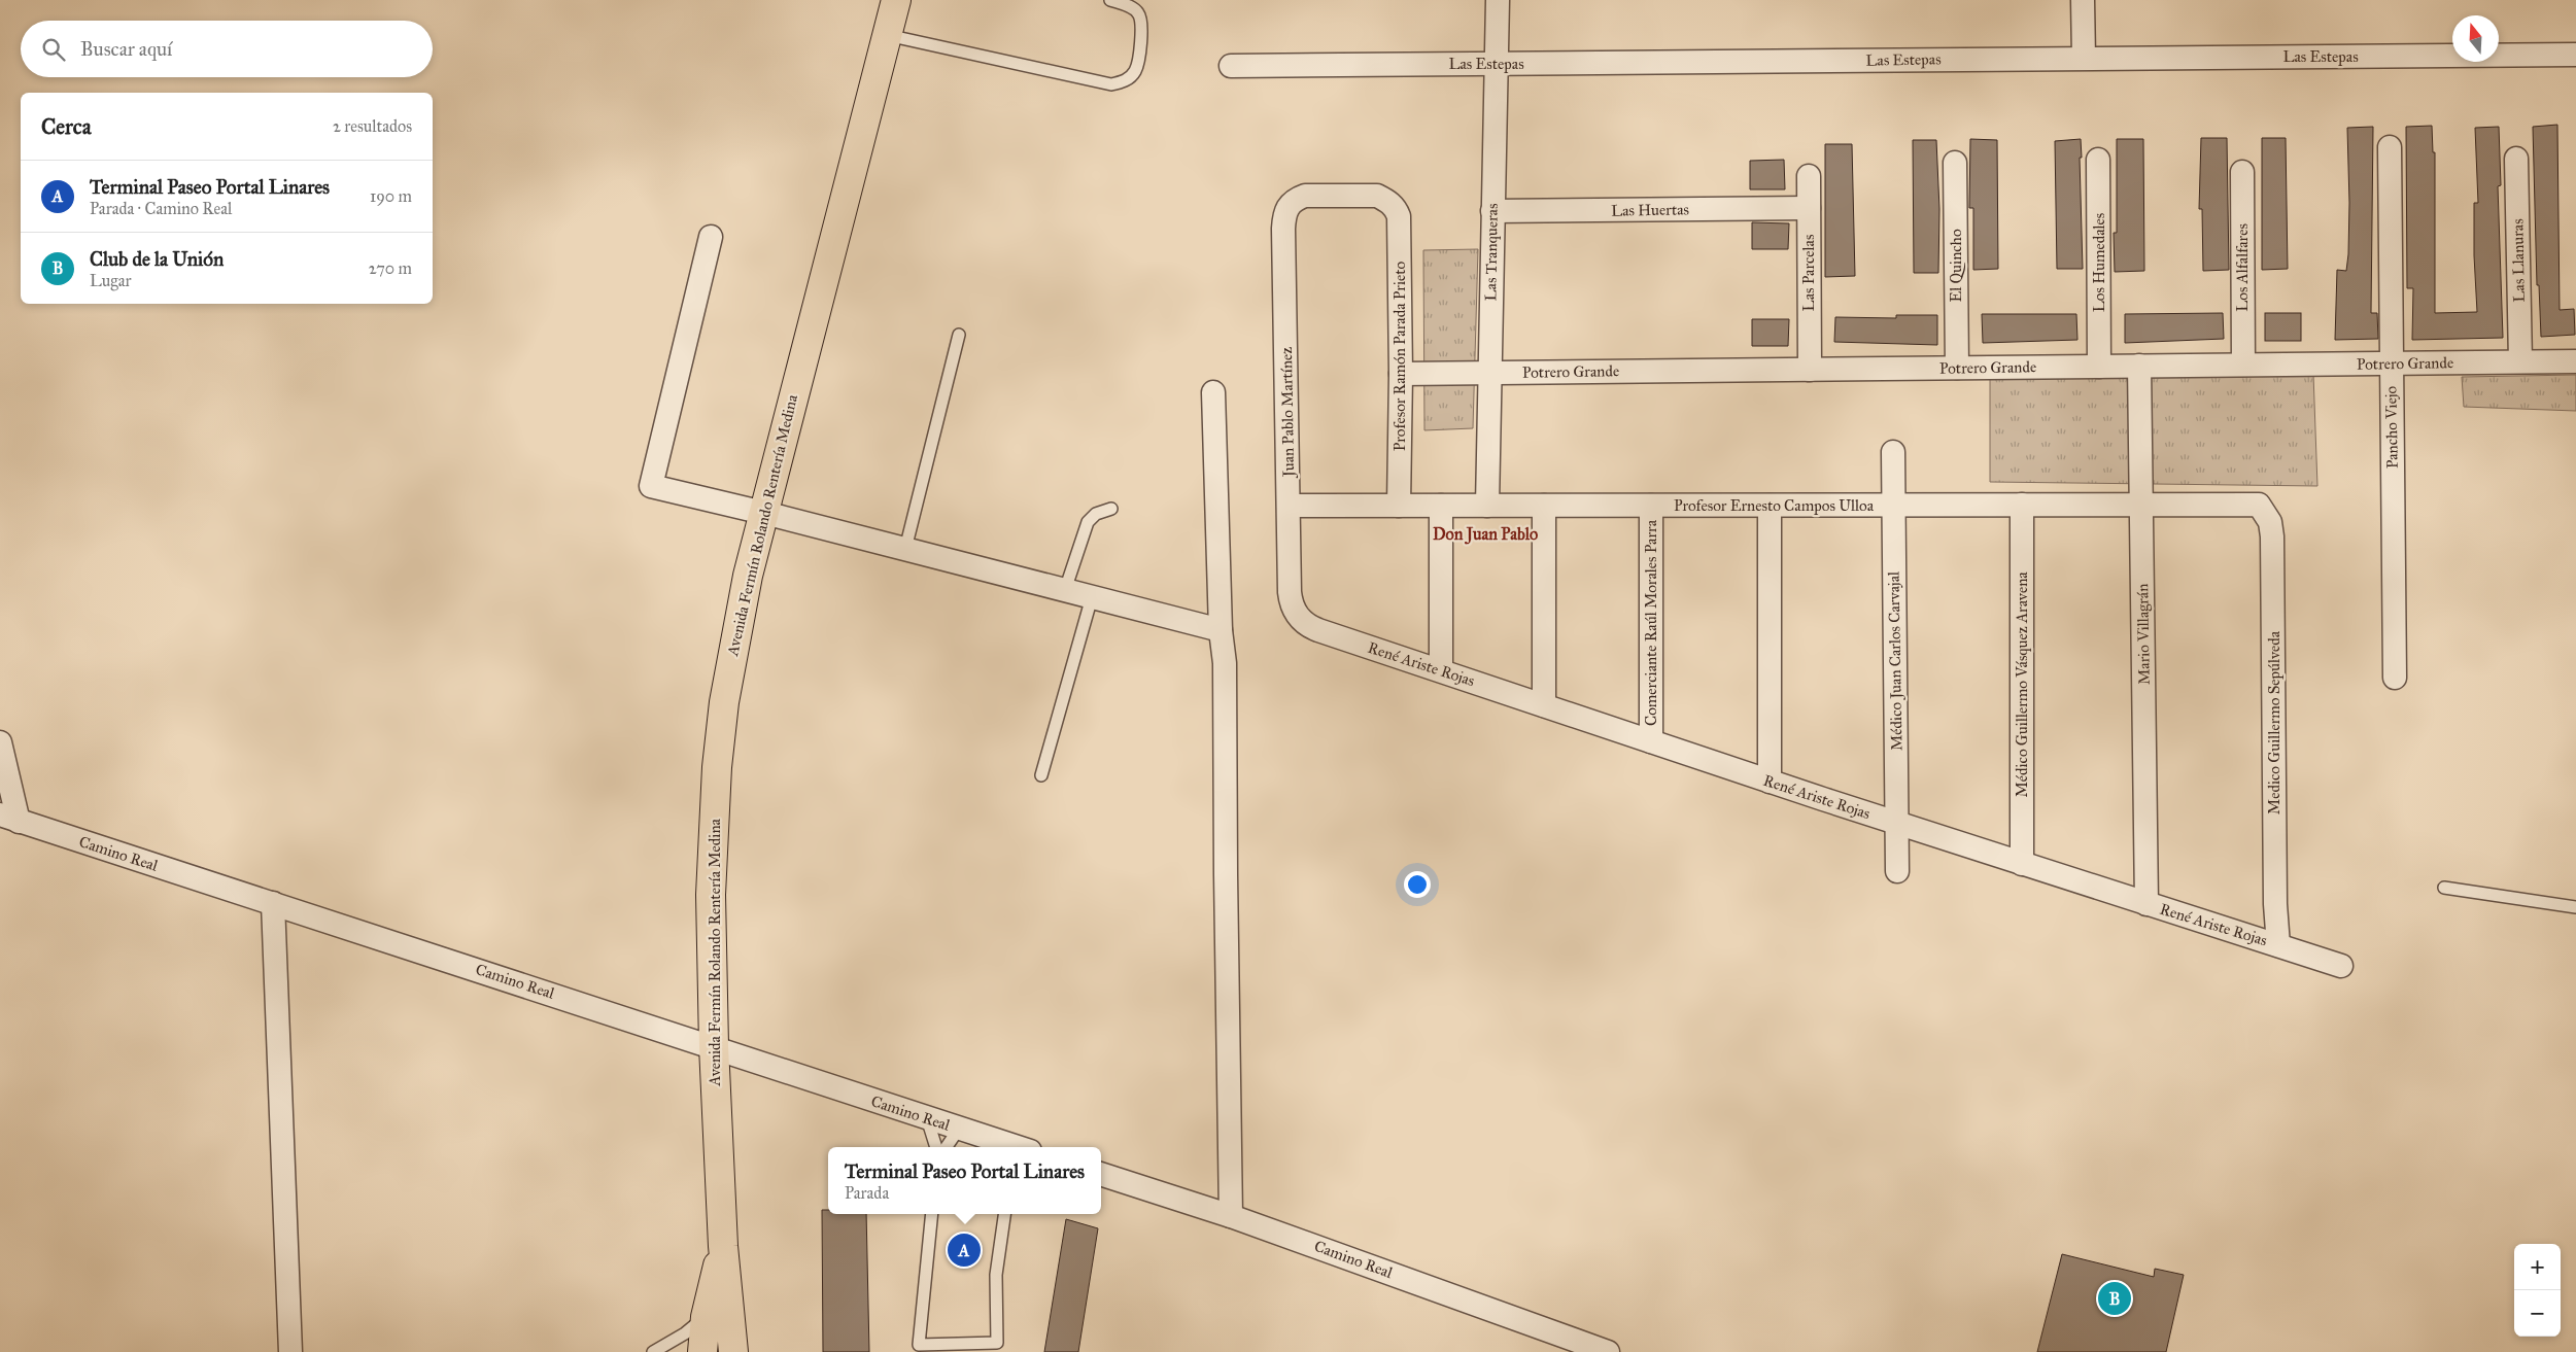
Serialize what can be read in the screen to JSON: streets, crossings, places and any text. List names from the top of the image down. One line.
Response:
{"streets":{"main road":["Avenida Fermín Rolando Rentería Medina"],"street":["Las Estepas","Las Huertas","Las Tranqueras","Las Llanuras","Los Humedales","El Quincho","Los Alfalfares","Las Parcelas","Profesor Ramón Parada Prieto","Potrero Grande","Juan Pablo Martínez","Pancho Viejo","Profesor Ernesto Campos Ulloa","Comerciante Raúl Morales Parra","Mario Villagrán","Médico Juan Carlos Carvajal","René Ariste Rojas","Médico Guillermo Vásquez Aravena","Medico Guillermo Sepúlveda","Camino Real"]},"crossings":[["Las Estepas","Las Tranqueras"],["Las Huertas","Las Tranqueras"],["Las Huertas","Las Parcelas"],["Las Tranqueras","Potrero Grande"],["Las Tranqueras","Profesor Ernesto Campos Ulloa"],["Las Llanuras","Potrero Grande"],["Los Humedales","Potrero Grande"],["El Quincho","Potrero Grande"],["Los Alfalfares","Potrero Grande"],["Las Parcelas","Potrero Grande"],["Profesor Ramón Parada Prieto","Potrero Grande"],["Profesor Ramón Parada Prieto","Juan Pablo Martínez"],["Profesor Ramón Parada Prieto","Profesor Ernesto Campos Ulloa"],["Potrero Grande","Pancho Viejo"],["Potrero Grande","Mario Villagrán"],["Juan Pablo Martínez","Profesor Ernesto Campos Ulloa"],["Juan Pablo Martínez","René Ariste Rojas"],["Profesor Ernesto Campos Ulloa","Comerciante Raúl Morales Parra"],["Profesor Ernesto Campos Ulloa","Mario Villagrán"],["Profesor Ernesto Campos Ulloa","Médico Juan Carlos Carvajal"],["Profesor Ernesto Campos Ulloa","Médico Guillermo Vásquez Aravena"],["Profesor Ernesto Campos Ulloa","Medico Guillermo Sepúlveda"],["Avenida Fermín Rolando Rentería Medina","Camino Real"],["Comerciante Raúl Morales Parra","René Ariste Rojas"],["Mario Villagrán","René Ariste Rojas"],["Médico Juan Carlos Carvajal","René Ariste Rojas"],["René Ariste Rojas","Médico Guillermo Vásquez Aravena"],["René Ariste Rojas","Medico Guillermo Sepúlveda"]],"districts":["Don Juan Pablo"],"north":"top","page":{"search":"Buscar aquí","heading":["Cerca","2 resultados"],"list":[{"mark":"A","name":"Terminal Paseo Portal Linares","note":"Parada · Camino Real","value":"190 m"},{"mark":"B","name":"Club de la Unión","note":"Lugar","value":"270 m"}],"popup":["Terminal Paseo Portal Linares","Parada"],"pins":["A","B"],"map_buttons":["+","−"]}}
